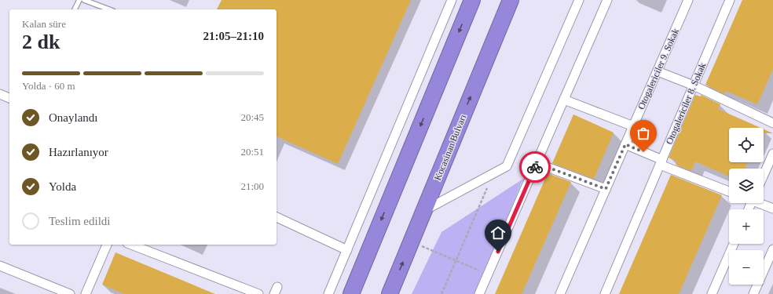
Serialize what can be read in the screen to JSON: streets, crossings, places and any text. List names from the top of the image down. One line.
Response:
{"streets":{"highway":["Kocasinan Bulvarı"],"street":["Otogalericiler 9. Sokak","Otogalericiler 8. Sokak"]},"page":{"heading":["2 dk","Kalan süre","21:05–21:10"],"bar":"Yolda · 60 m","list":[["Onaylandı","20:45"],["Hazırlanıyor","20:51"],["Yolda","21:00"],"Teslim edildi"],"map_buttons":["+","−"]}}
